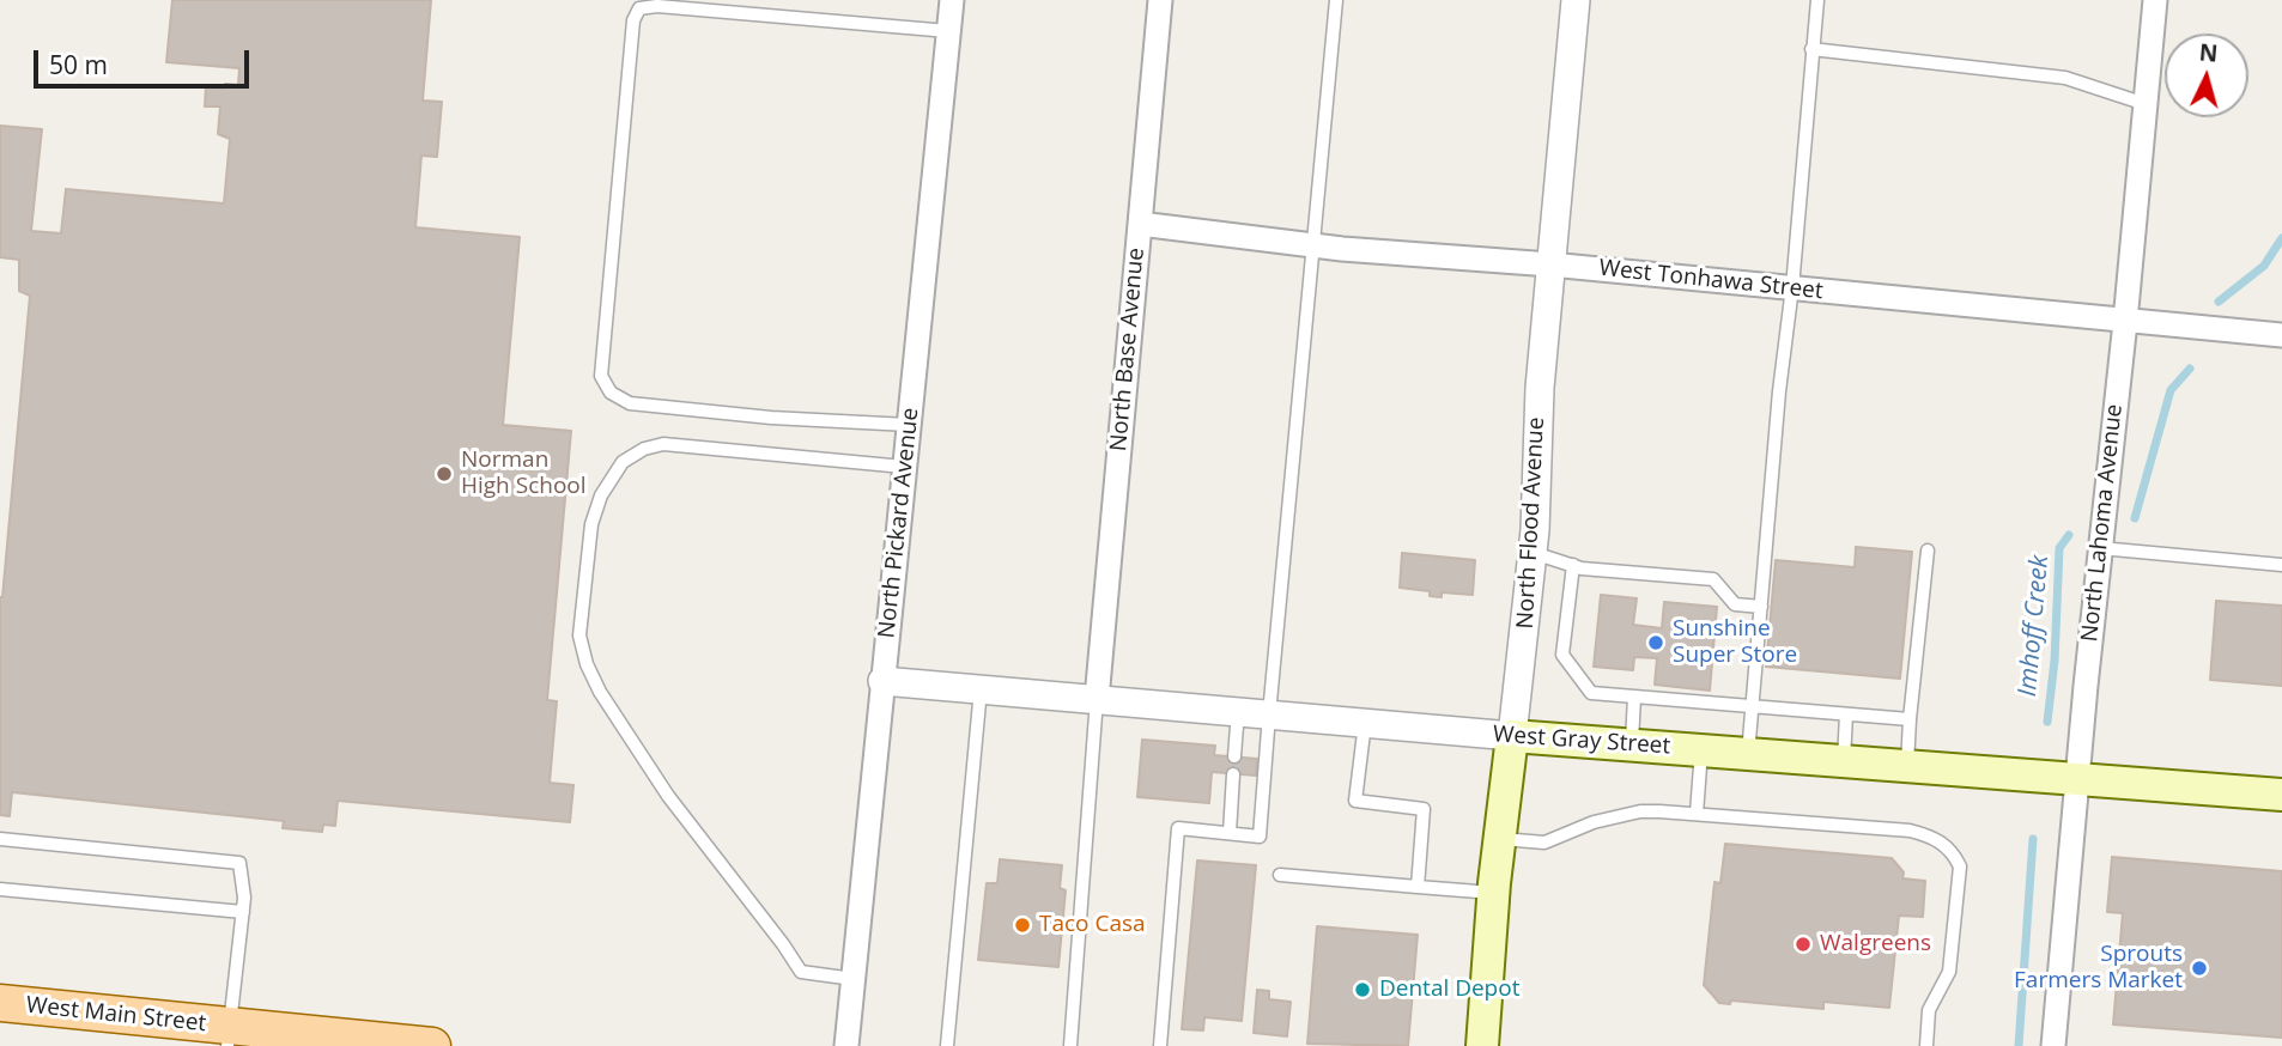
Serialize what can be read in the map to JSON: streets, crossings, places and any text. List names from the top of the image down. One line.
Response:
{"streets":{"main road":["North Flood Avenue","West Gray Street","West Main Street"],"street":["West Tonhawa Street","North Base Avenue","North Pickard Avenue","North Lahoma Avenue"]},"crossings":[["West Tonhawa Street","North Base Avenue"],["West Tonhawa Street","North Flood Avenue"],["West Tonhawa Street","North Lahoma Avenue"],["North Base Avenue","West Gray Street"],["North Pickard Avenue","West Gray Street"],["North Flood Avenue","West Gray Street"],["North Lahoma Avenue","West Gray Street"]],"water":["Imhoff Creek"],"places":["Norman High School","Sunshine Super Store","Taco Casa","Walgreens","Sprouts Farmers Market","Dental Depot"],"scale_bar":"50 m","north":"top"}
